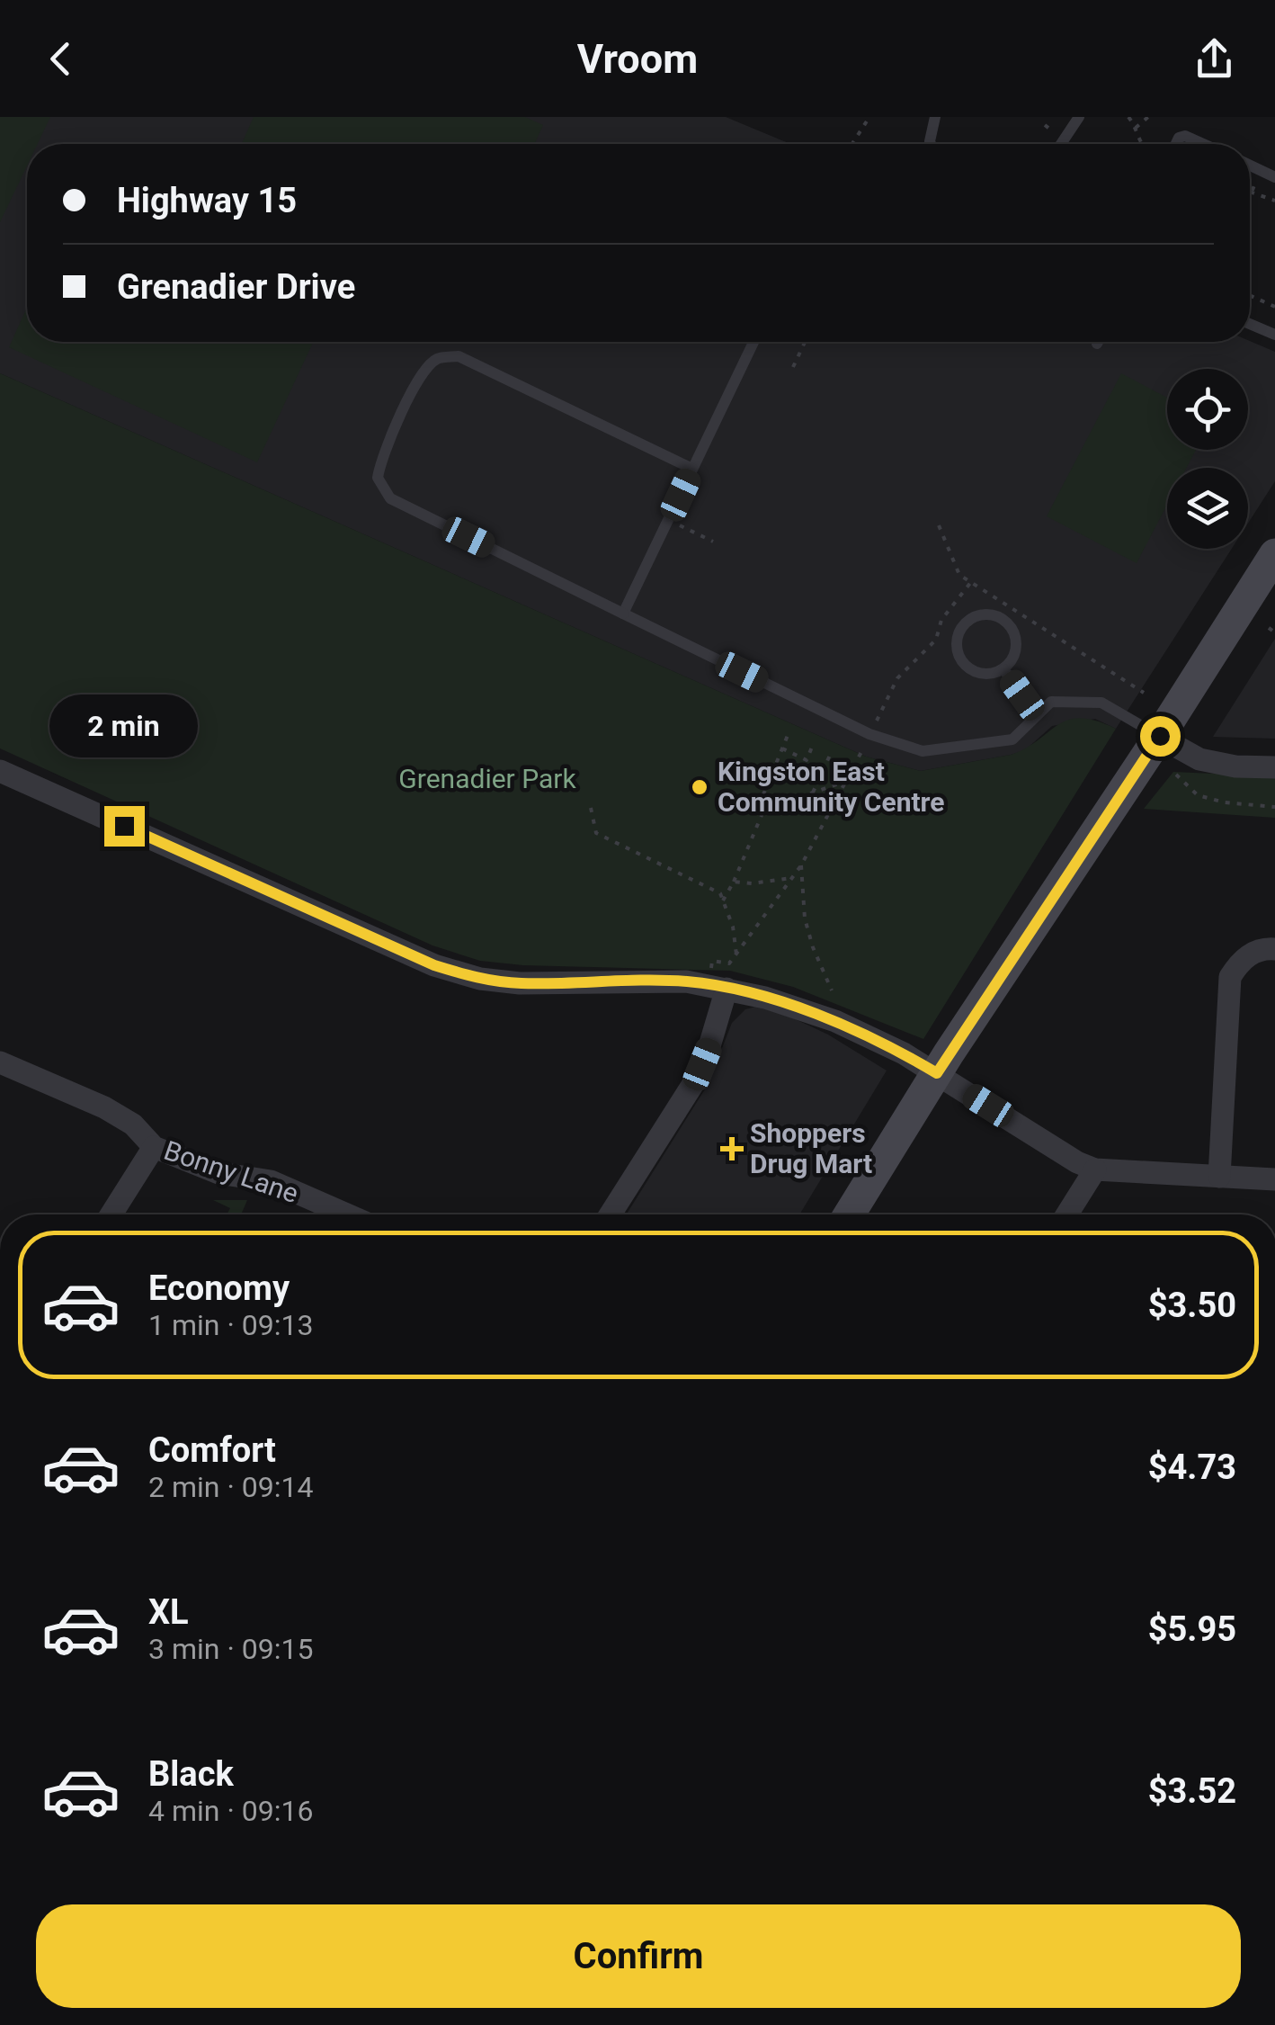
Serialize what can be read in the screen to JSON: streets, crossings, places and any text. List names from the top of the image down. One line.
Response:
{"streets":{"street":["Bonny Lane"]},"parks":["Grenadier Park"],"places":{"other":["Kingston East Community Centre"],"health":["Shoppers Drug Mart"]},"page":{"header":"Vroom","banner":["Highway 15","Grenadier Drive"],"bubble":"2 min","list":[{"name":"Economy","note":"1 min · 09:13","value":"$3.50"},{"name":"Comfort","note":"2 min · 09:14","value":"$4.73"},{"name":"XL","note":"3 min · 09:15","value":"$5.95"},{"name":"Black","note":"4 min · 09:16","value":"$3.52"}],"buttons":"Confirm"}}
